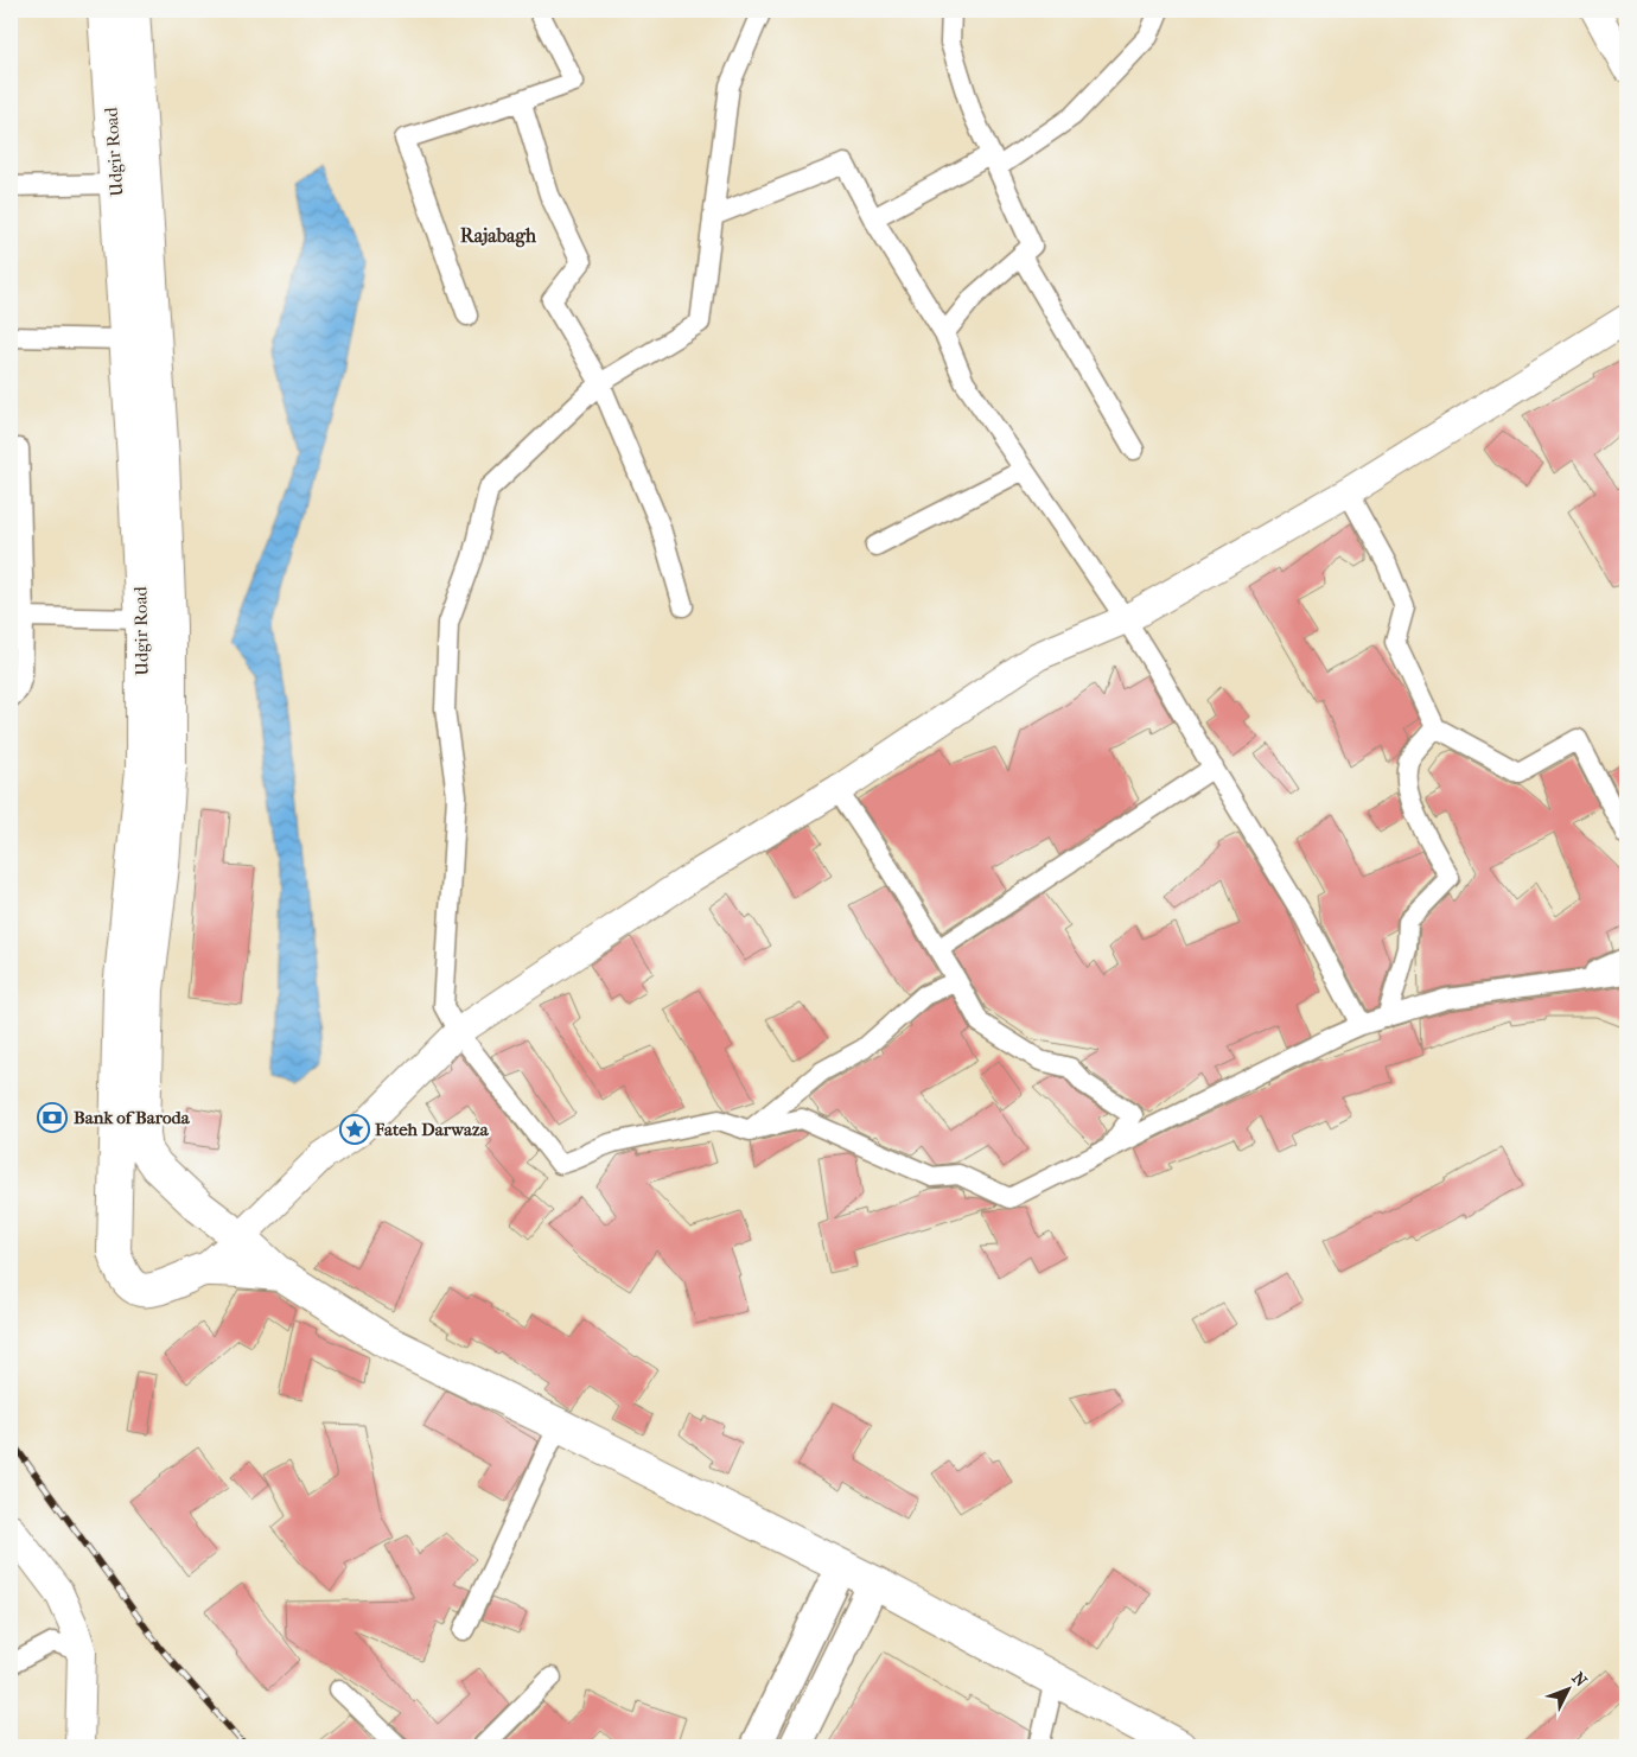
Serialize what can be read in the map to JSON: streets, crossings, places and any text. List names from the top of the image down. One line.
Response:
{"streets":{"highway":["Udgir Road"]},"districts":["Rajabagh"],"places":{"bank":["Bank of Baroda"],"place":["Fateh Darwaza"]},"north":"top right"}
